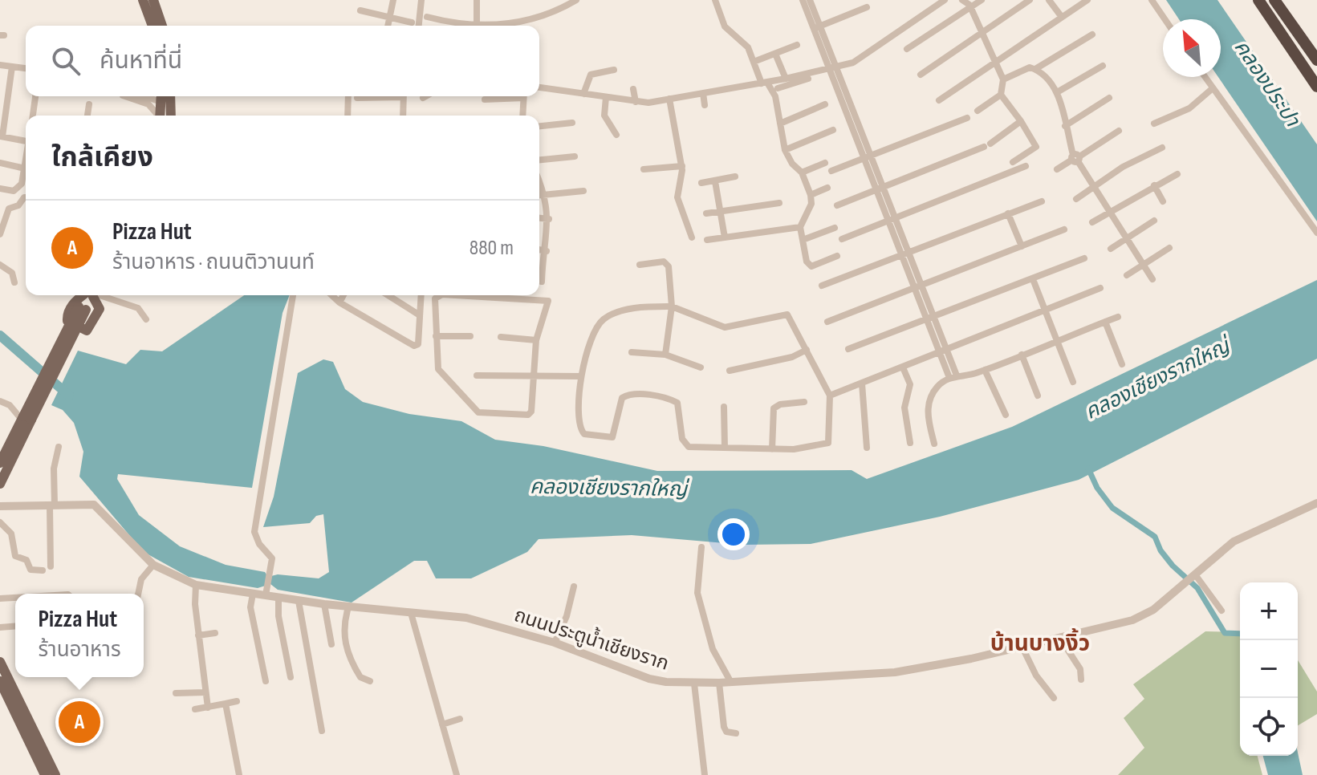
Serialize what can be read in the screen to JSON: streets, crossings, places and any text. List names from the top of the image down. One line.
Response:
{"streets":{"street":["ถนนประตูน้ำเชียงราก"]},"districts":["บ้านบางงิ้ว"],"water":["คลองประปา","คลองเชียงรากใหญ่"],"north":"top left","page":{"search":"ค้นหาที่นี่","heading":"ใกล้เคียง","list":[{"mark":"A","name":"Pizza Hut","note":"ร้านอาหาร · ถนนติวานนท์","value":"880 m"}],"map_buttons":["+","−"],"popup":["Pizza Hut","ร้านอาหาร"],"pins":"A"}}
